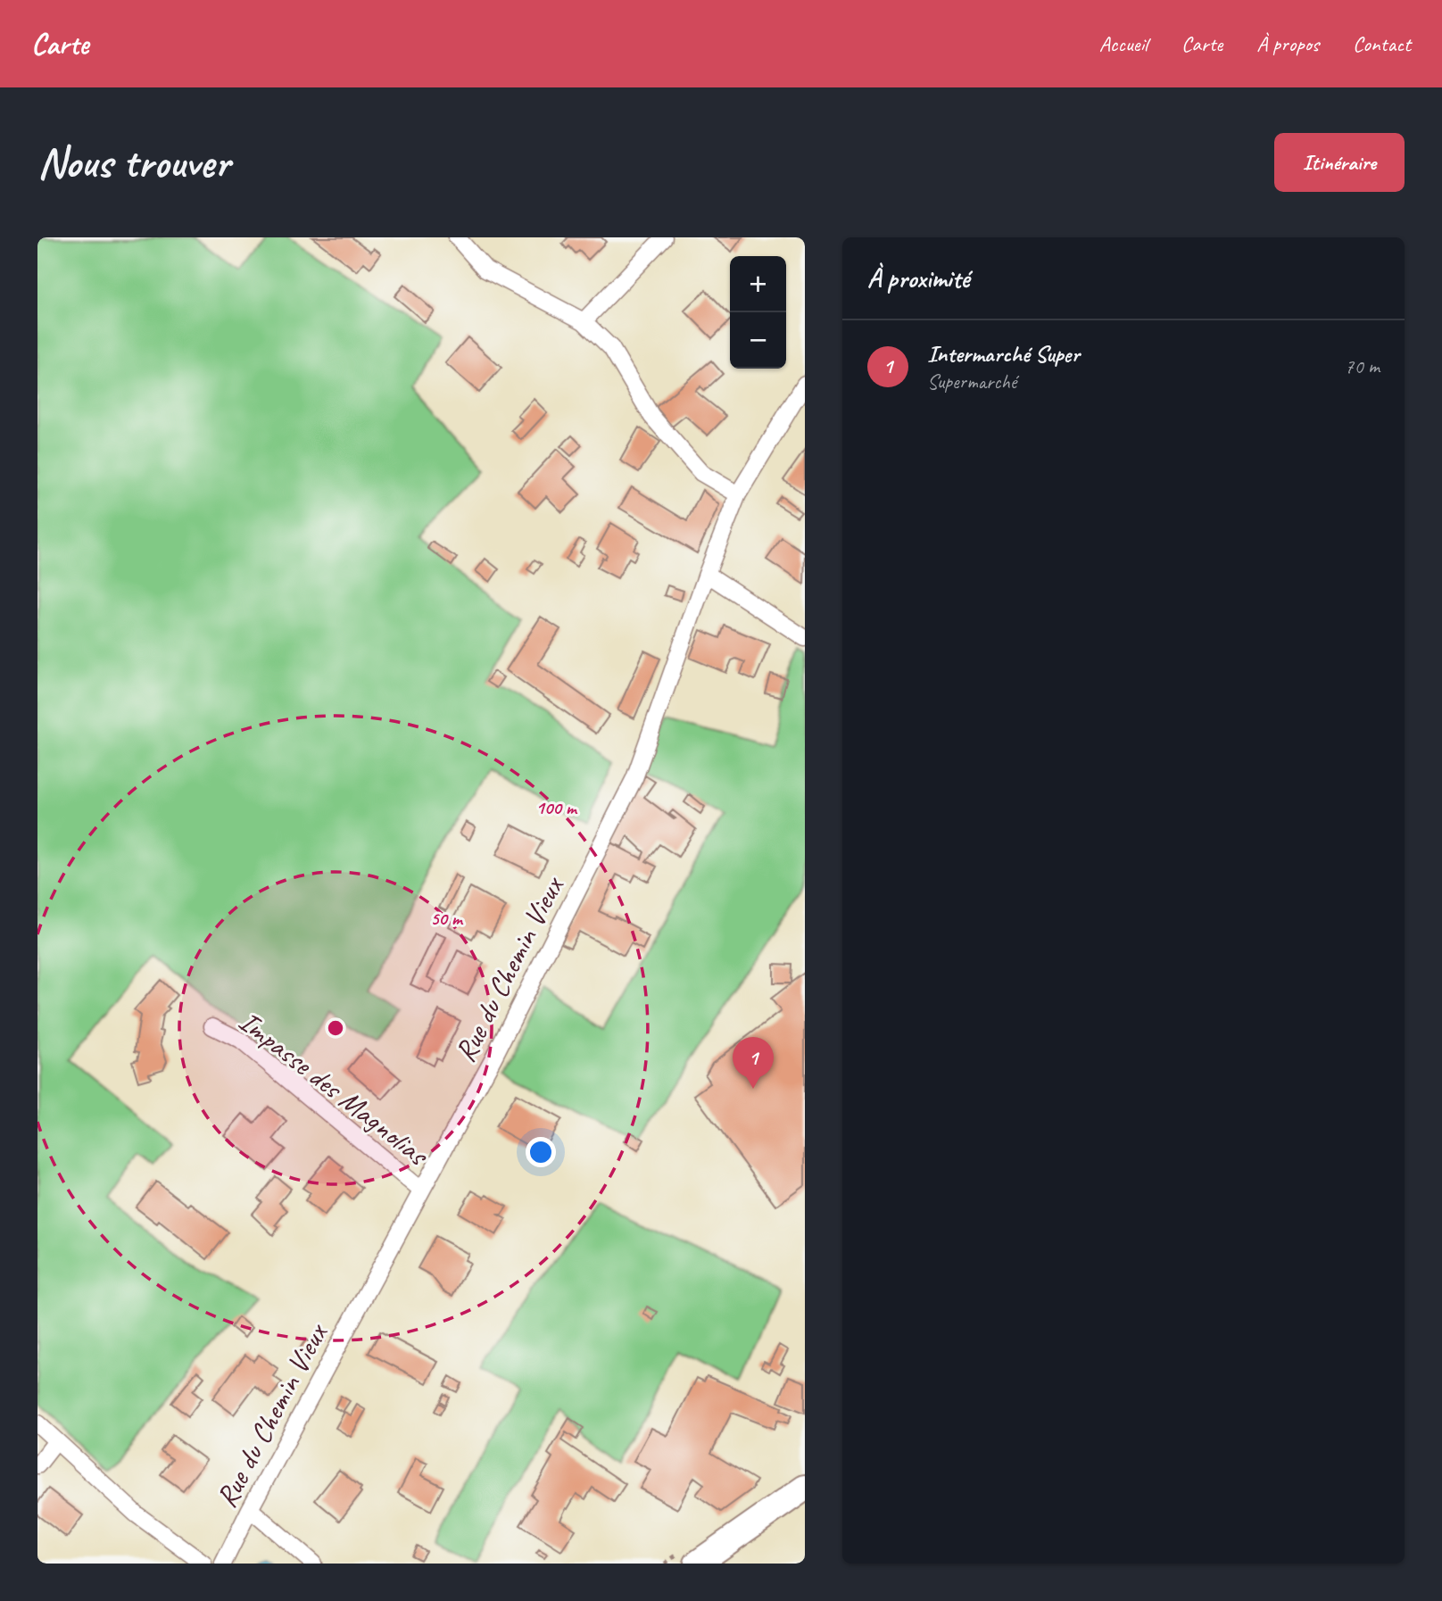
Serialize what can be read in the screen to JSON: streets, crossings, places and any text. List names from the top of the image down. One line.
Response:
{"streets":{"street":["Rue du Chemin Vieux","Impasse des Magnolias"]},"crossings":[["Rue du Chemin Vieux","Impasse des Magnolias"]],"page":{"header":"Carte","nav":["Accueil","Carte","À propos","Contact"],"buttons":"Itinéraire","title":"Nous trouver","heading":"À proximité","map_buttons":["+","−"],"list":[{"mark":"1","name":"Intermarché Super","note":"Supermarché","value":"70 m"}],"pins":"1"},"rings":["100 m","50 m"]}
